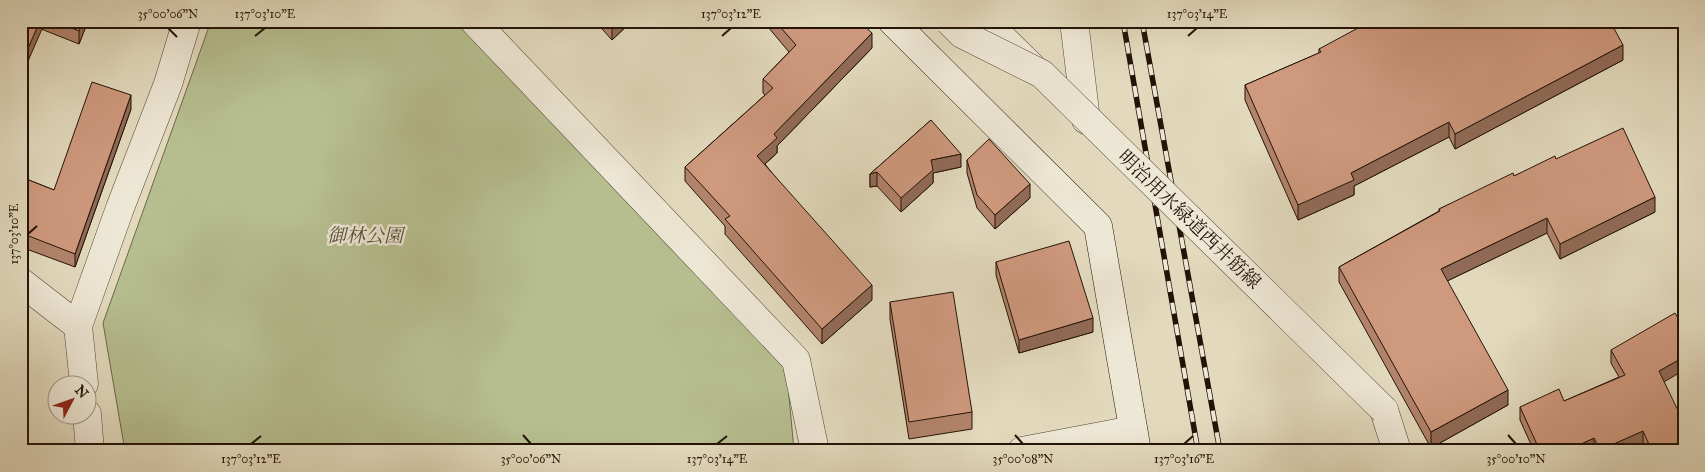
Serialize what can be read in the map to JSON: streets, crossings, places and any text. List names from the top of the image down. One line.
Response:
{"streets":{"street":["明治用水緑道西井筋線"]},"parks":["御林公園"],"north":"top right","coordinates":["35°00'06\"N","137°03'10\"E","137°03'12\"E","137°03'14\"E","35°00'08\"N","137°03'16\"E","35°00'10\"N"]}
